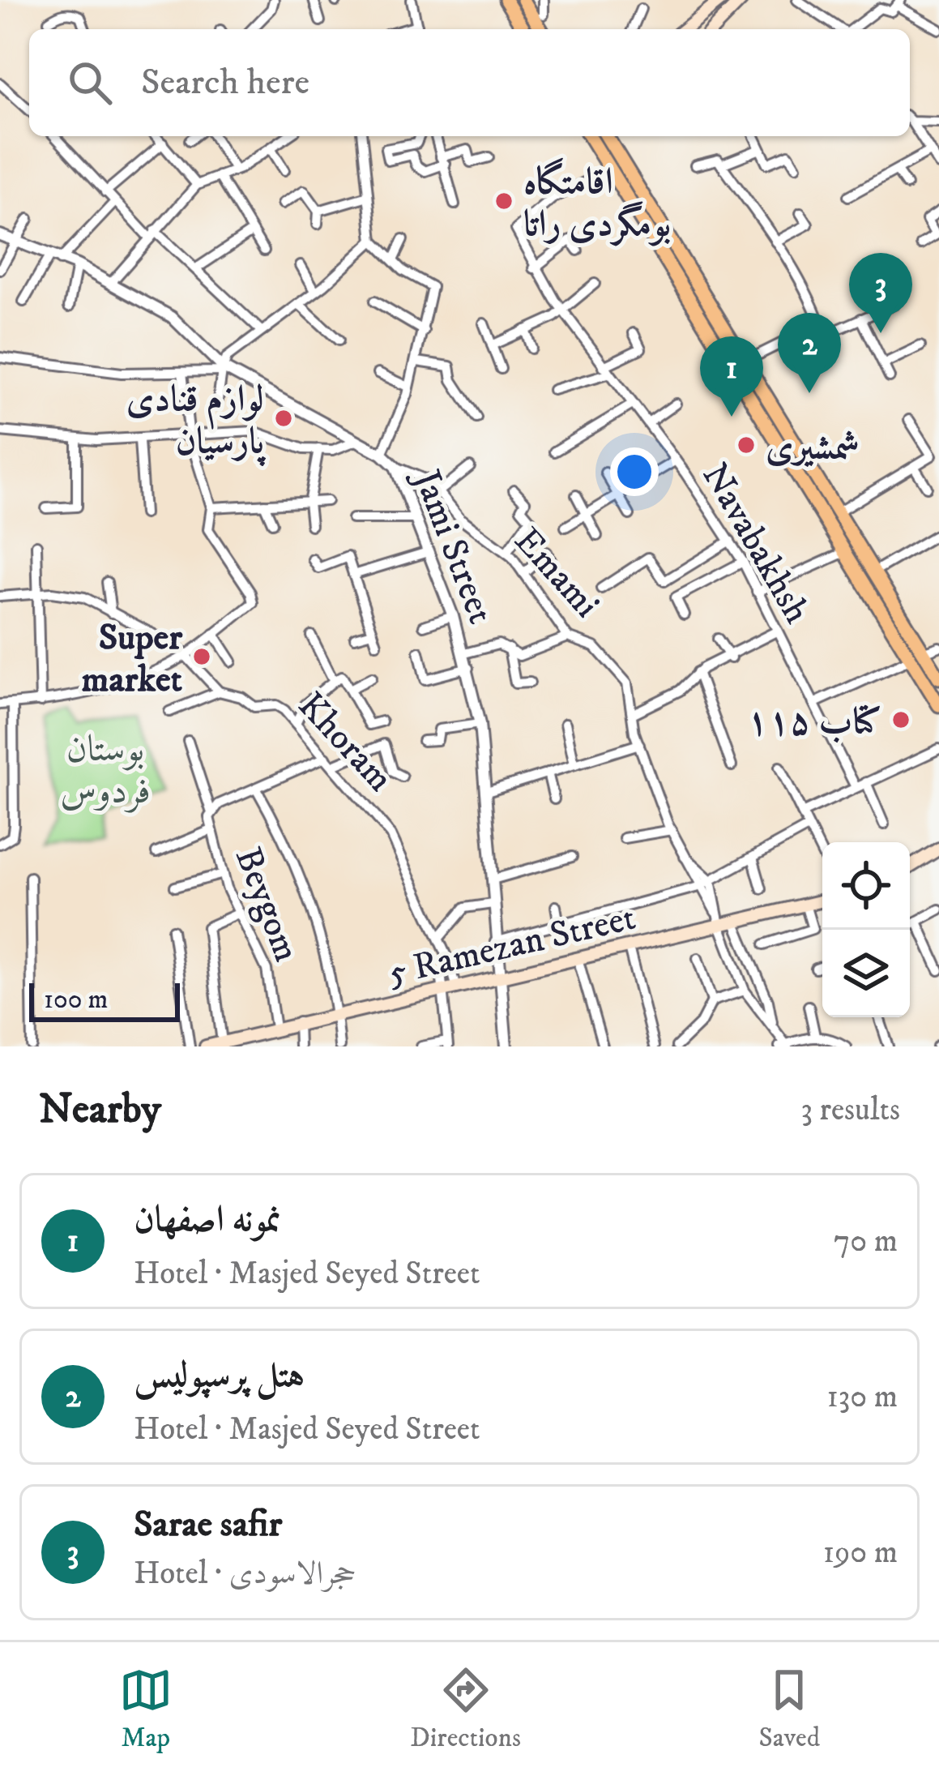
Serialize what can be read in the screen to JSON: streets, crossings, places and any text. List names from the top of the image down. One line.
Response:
{"streets":{"main road":["5 Ramezan Street"],"street":["Navabakhsh","Jami Street","Emami","Khoram","Beygom"]},"crossings":[["Jami Street","Emami"],["Jami Street","5 Ramezan Street"],["Emami","5 Ramezan Street"],["Khoram","Beygom"],["Khoram","5 Ramezan Street"],["Beygom","5 Ramezan Street"]],"parks":["بوستان فردوس"],"places":["اقامتگاه بومگردی راتا","لوازم قنادی پارسیان","شمشیری","Super market","کتاب ۱۱۵"],"scale_bar":"100 m","page":{"search":"Search here","pins":["3","2","1"],"scale":"100 m","heading":["Nearby","3 results"],"list":[{"mark":"1","name":"نمونه اصفهان","note":"Hotel · Masjed Seyed Street","value":"70 m"},{"mark":"2","name":"هتل پرسپولیس","note":"Hotel · Masjed Seyed Street","value":"130 m"},{"mark":"3","name":"Sarae safir","note":"Hotel · حجرالاسودی","value":"190 m"}],"nav":["Map","Directions","Saved"]}}
